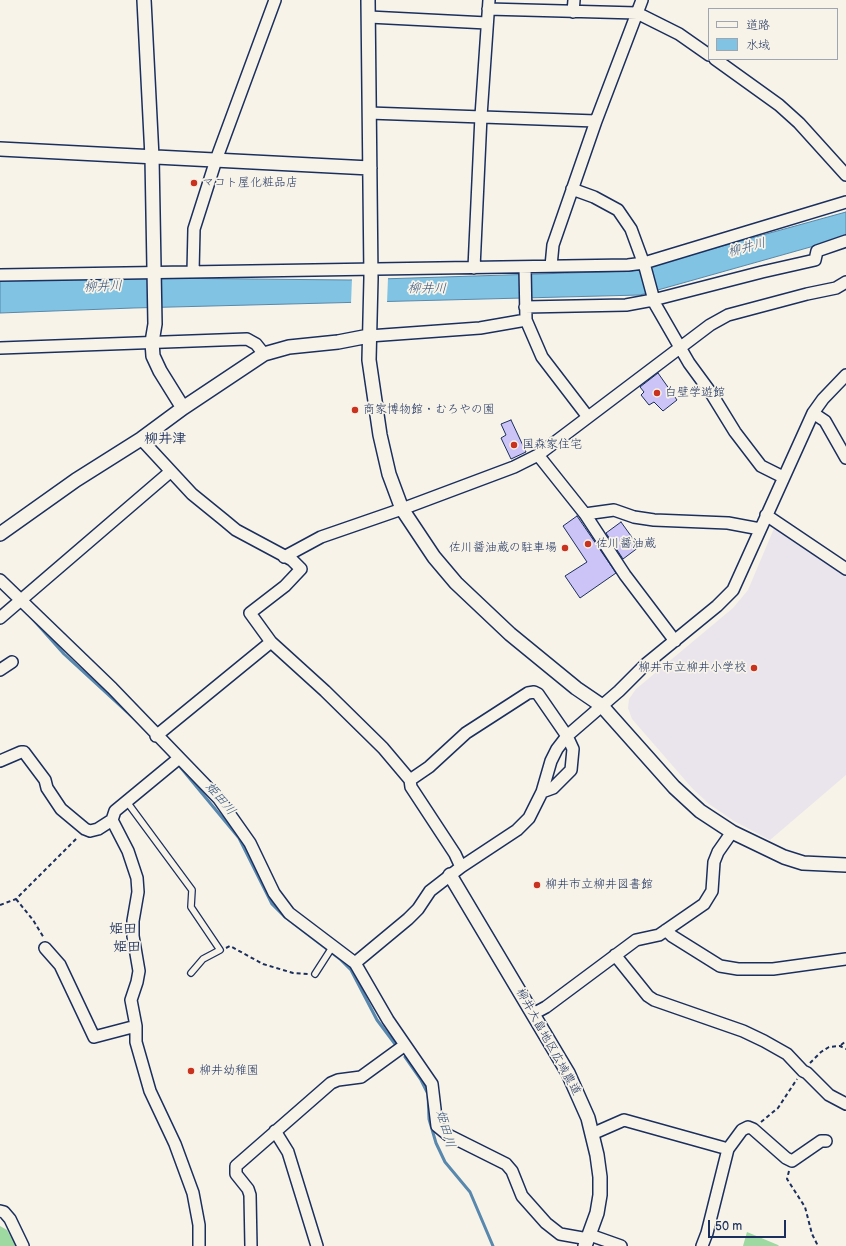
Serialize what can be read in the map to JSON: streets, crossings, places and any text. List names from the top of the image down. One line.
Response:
{"streets":{"street":["柳井大畠地区広域農道"]},"districts":["柳井津","姫田","姫田"],"water":["柳井川","姫田川"],"places":["マコト屋化粧品店","白壁学遊館","商家博物館・むろやの園","国森家住宅","佐川醤油蔵","佐川醤油蔵の駐車場","柳井市立柳井小学校","柳井市立柳井図書館","柳井幼稚園"],"legend":["道路","水域"],"scale_bar":"50 m"}
